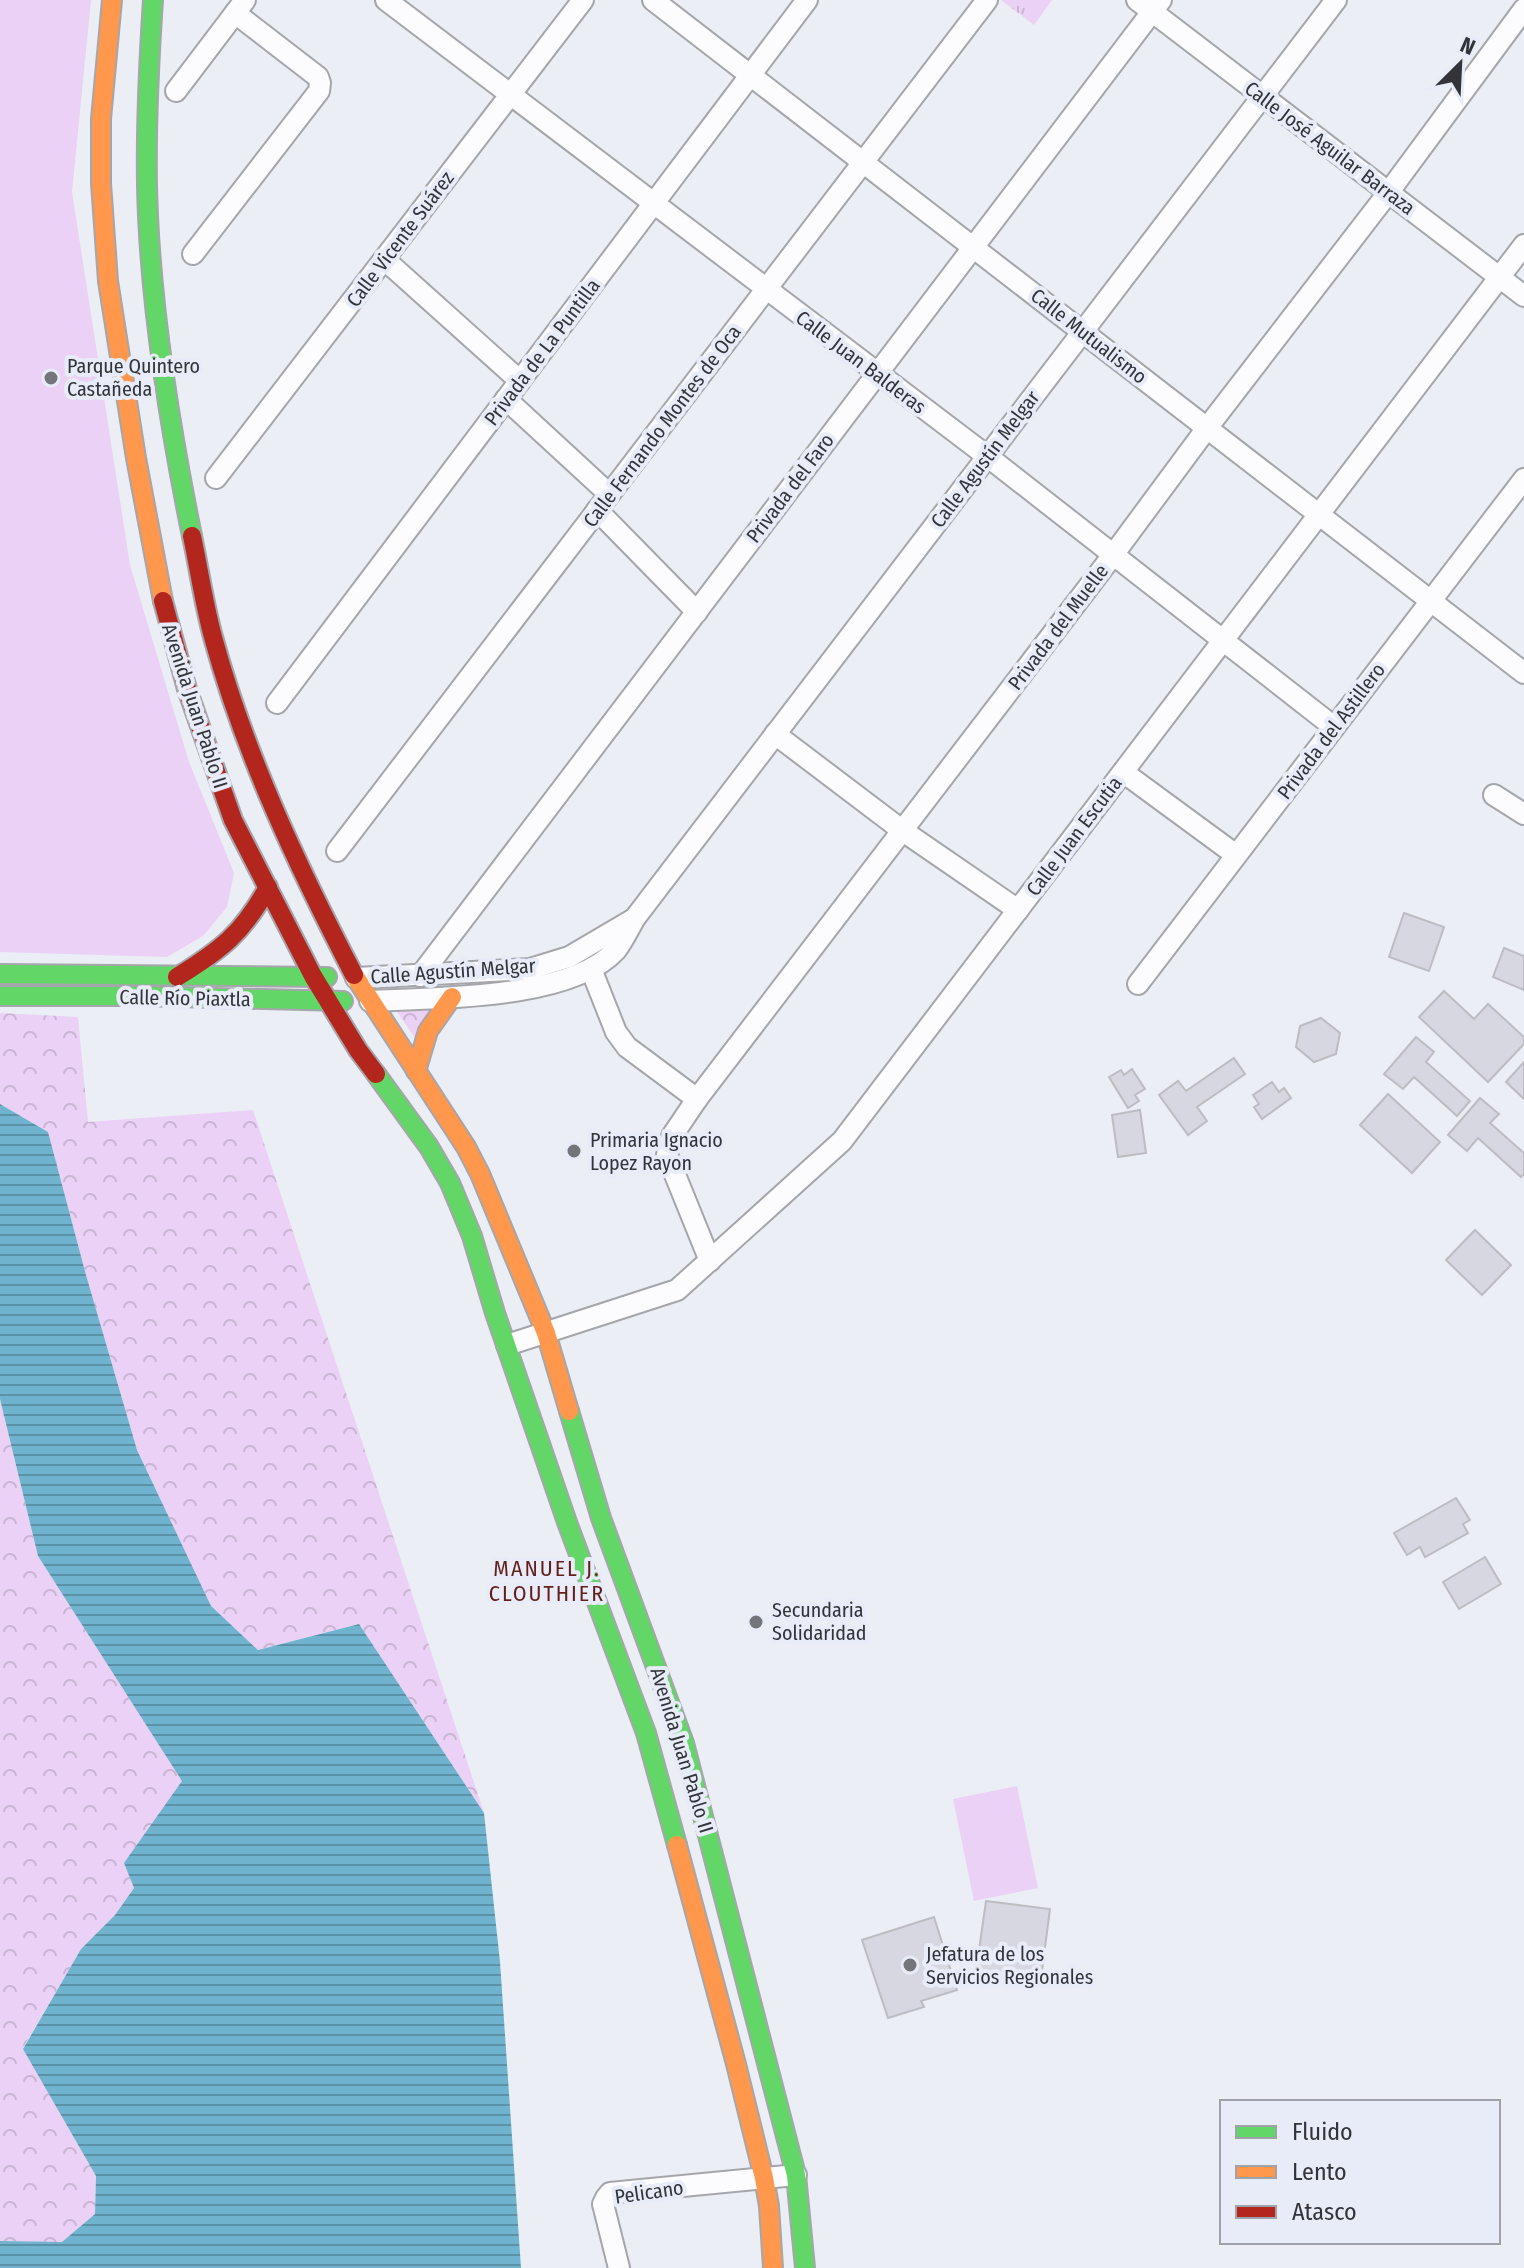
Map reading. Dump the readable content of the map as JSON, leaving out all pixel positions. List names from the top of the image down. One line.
{"streets":{"main road":["Avenida Juan Pablo II","Calle Río Piaxtla"],"street":["Calle José Aguilar Barraza","Calle Vicente Suárez","Calle Mutualismo","Privada de La Puntilla","Calle Juan Balderas","Calle Fernando Montes de Oca","Calle Agustín Melgar","Privada del Faro","Privada del Muelle","Privada del Astillero","Calle Juan Escutia","Pelicano"]},"crossings":[["Calle José Aguilar Barraza","Calle Agustín Melgar"],["Calle José Aguilar Barraza","Privada del Faro"],["Calle José Aguilar Barraza","Privada del Muelle"],["Calle José Aguilar Barraza","Calle Juan Escutia"],["Calle Vicente Suárez","Calle Juan Balderas"],["Calle Mutualismo","Privada de La Puntilla"],["Calle Mutualismo","Calle Fernando Montes de Oca"],["Calle Mutualismo","Calle Agustín Melgar"],["Calle Mutualismo","Privada del Faro"],["Calle Mutualismo","Privada del Muelle"],["Calle Mutualismo","Privada del Astillero"],["Calle Mutualismo","Calle Juan Escutia"],["Privada de La Puntilla","Calle Juan Balderas"],["Calle Juan Balderas","Calle Fernando Montes de Oca"],["Calle Juan Balderas","Calle Agustín Melgar"],["Calle Juan Balderas","Privada del Faro"],["Calle Juan Balderas","Privada del Muelle"],["Calle Juan Balderas","Privada del Astillero"],["Calle Juan Balderas","Calle Juan Escutia"],["Calle Agustín Melgar","Privada del Faro"],["Calle Agustín Melgar","Avenida Juan Pablo II"],["Calle Agustín Melgar","Calle Río Piaxtla"],["Privada del Muelle","Calle Juan Escutia"],["Avenida Juan Pablo II","Calle Juan Escutia"],["Avenida Juan Pablo II","Calle Río Piaxtla"],["Avenida Juan Pablo II","Pelicano"]],"districts":["MANUEL J. CLOUTHIER"],"places":["Parque Quintero Castañeda","Primaria Ignacio Lopez Rayon","Secundaria Solidaridad","Jefatura de los Servicios Regionales"],"legend":["Fluido","Lento","Atasco"],"north":"top right"}
